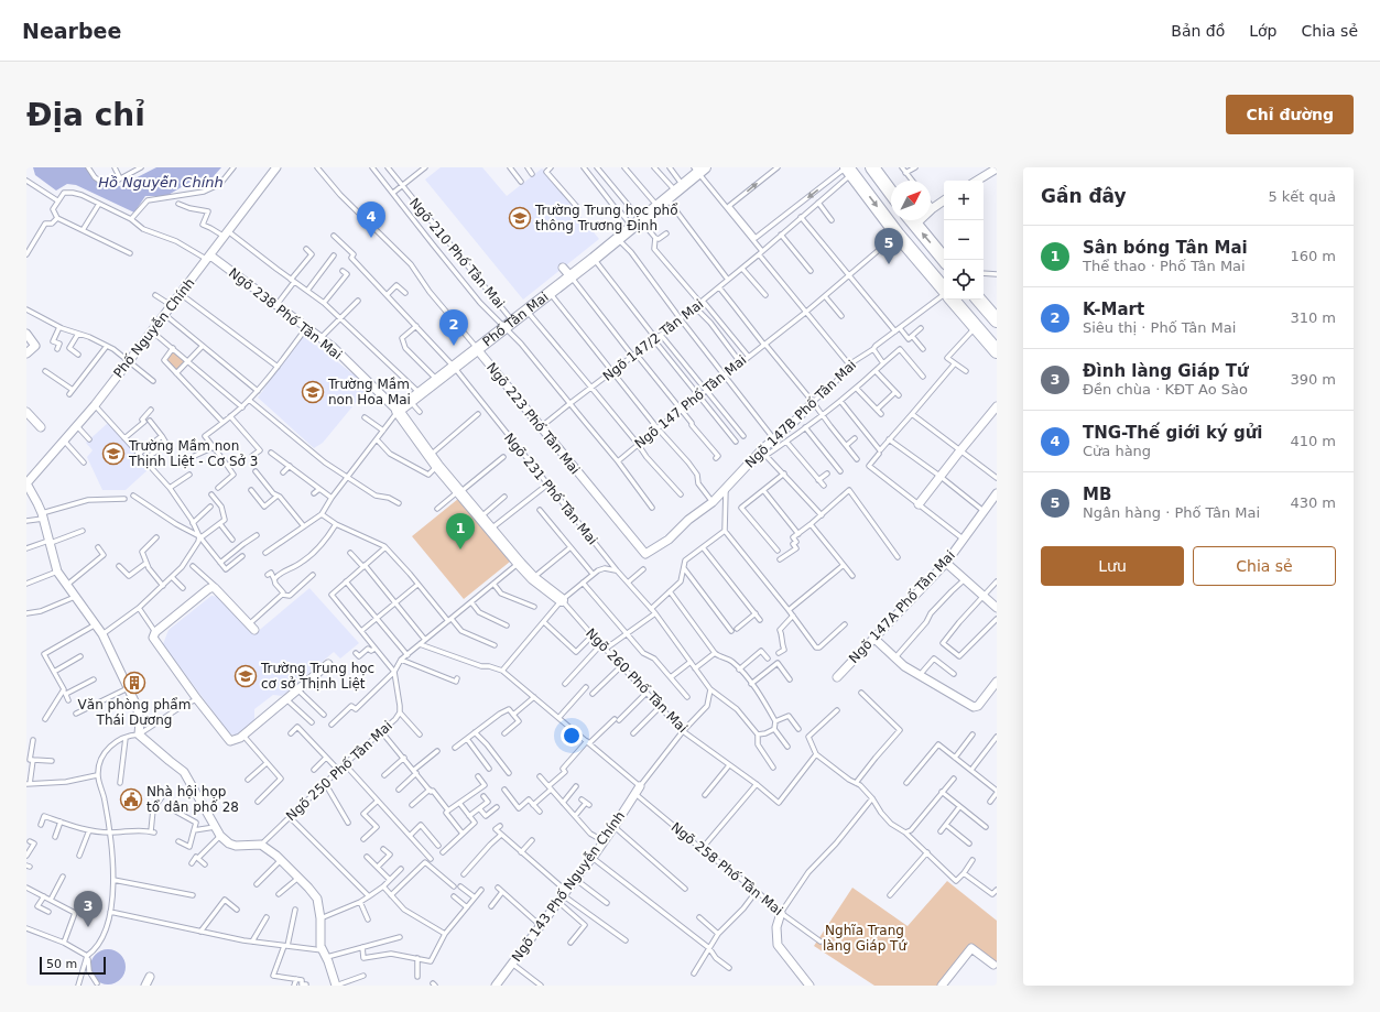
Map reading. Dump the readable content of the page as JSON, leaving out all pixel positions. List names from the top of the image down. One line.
{"streets":{"street":["Ngõ 238 Phố Tân Mai","Phố Tân Mai","Phố Nguyễn Chính","Ngõ 147B Phố Tân Mai","Ngõ 223 Phố Tân Mai","Ngõ 147A Phố Tân Mai","Ngõ 143 Phố Nguyễn Chính"],"lane":["Ngõ 210 Phố Tân Mai","Ngõ 147/2 Tân Mai","Ngõ 147 Phố Tân Mai","Ngõ 231 Phố Tân Mai","Ngõ 260 Phố Tân Mai","Ngõ 250 Phố Tân Mai","Ngõ 258 Phố Tân Mai"]},"crossings":[["Ngõ 210 Phố Tân Mai","Phố Tân Mai"],["Ngõ 238 Phố Tân Mai","Phố Tân Mai"],["Ngõ 238 Phố Tân Mai","Phố Nguyễn Chính"],["Phố Tân Mai","Ngõ 223 Phố Tân Mai"],["Phố Tân Mai","Ngõ 231 Phố Tân Mai"],["Ngõ 147/2 Tân Mai","Ngõ 223 Phố Tân Mai"],["Ngõ 147B Phố Tân Mai","Ngõ 223 Phố Tân Mai"],["Ngõ 258 Phố Tân Mai","Ngõ 143 Phố Nguyễn Chính"]],"water":["Hồ Nguyễn Chính"],"parks":["Nghĩa Trang làng Giáp Tứ"],"places":{"school or university":["Trường Trung học phổ thông Trương Định","Trường Mầm non Hoa Mai","Trường Mầm non Thịnh Liệt - Cơ Sở 3","Trường Trung học cơ sở Thịnh Liệt"],"building":["Văn phòng phẩm Thái Dương"],"public building":["Nhà hội họp tổ dân phố 28"]},"scale_bar":"50 m","north":"top right","page":{"header":"Nearbee","nav":["Bản đồ","Lớp","Chia sẻ"],"buttons":["Chỉ đường",["Lưu","Chia sẻ"]],"title":"Địa chỉ","heading":["Gần đây","5 kết quả"],"map_buttons":["+","−"],"pins":["4","5","2","1","3"],"list":[{"mark":"1","name":"Sân bóng Tân Mai","note":"Thể thao · Phố Tân Mai","value":"160 m"},{"mark":"2","name":"K-Mart","note":"Siêu thị · Phố Tân Mai","value":"310 m"},{"mark":"3","name":"Đình làng Giáp Tứ","note":"Đền chùa · KĐT Ao Sào","value":"390 m"},{"mark":"4","name":"TNG-Thế giới ký gửi","note":"Cửa hàng","value":"410 m"},{"mark":"5","name":"MB","note":"Ngân hàng · Phố Tân Mai","value":"430 m"}],"scale":"50 m"}}
